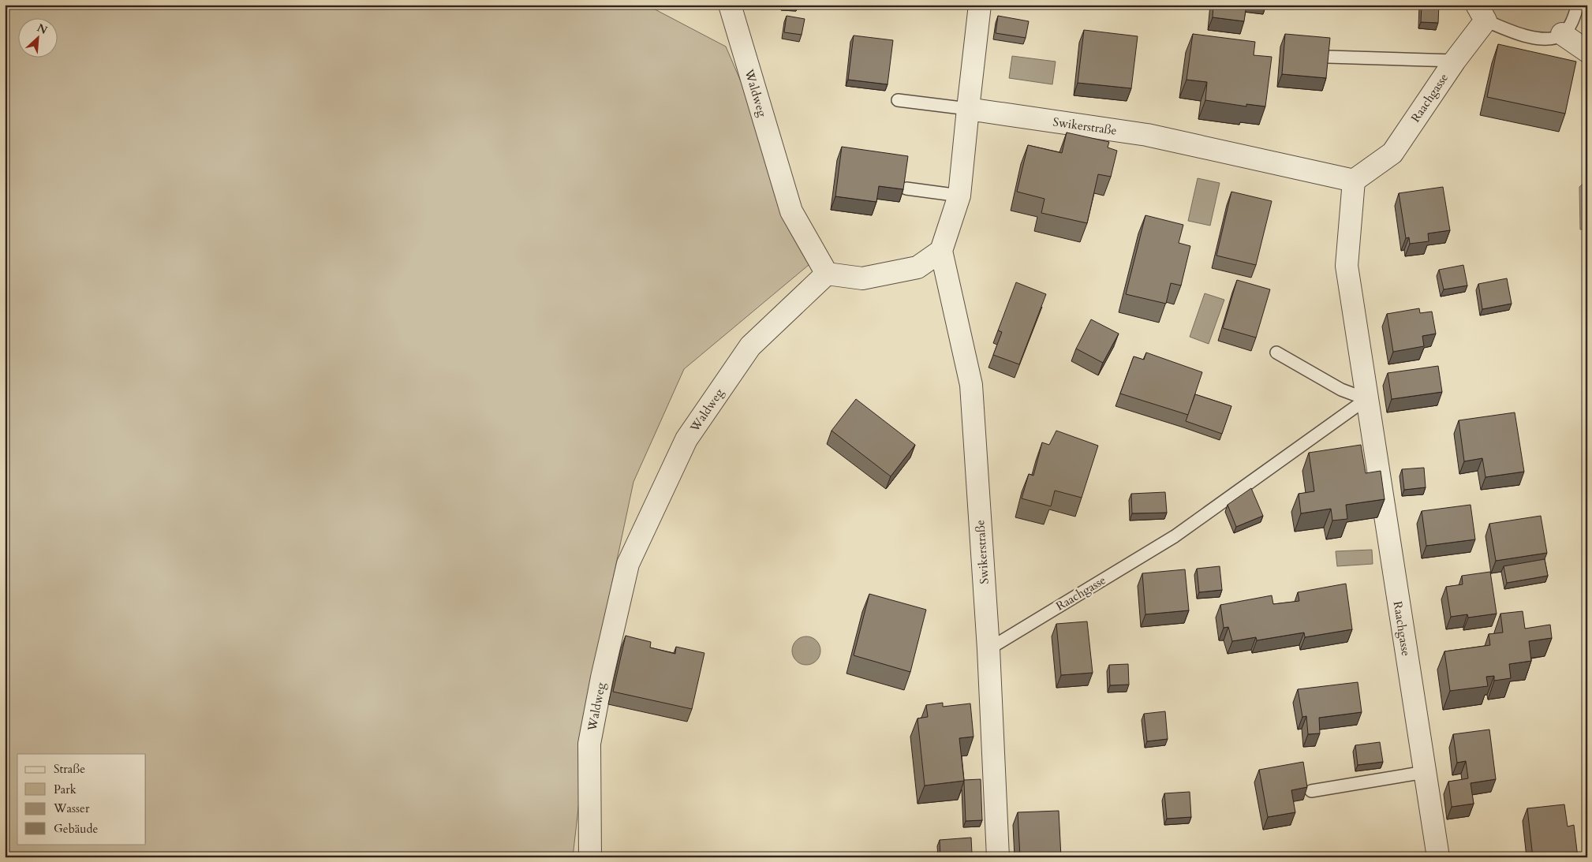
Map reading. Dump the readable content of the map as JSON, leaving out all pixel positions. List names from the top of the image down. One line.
{"streets":{"street":["Waldweg","Raachgasse","Swikerstraße"]},"crossings":[["Raachgasse","Swikerstraße"]],"legend":["Straße","Park","Wasser","Gebäude"],"north":"top right"}
